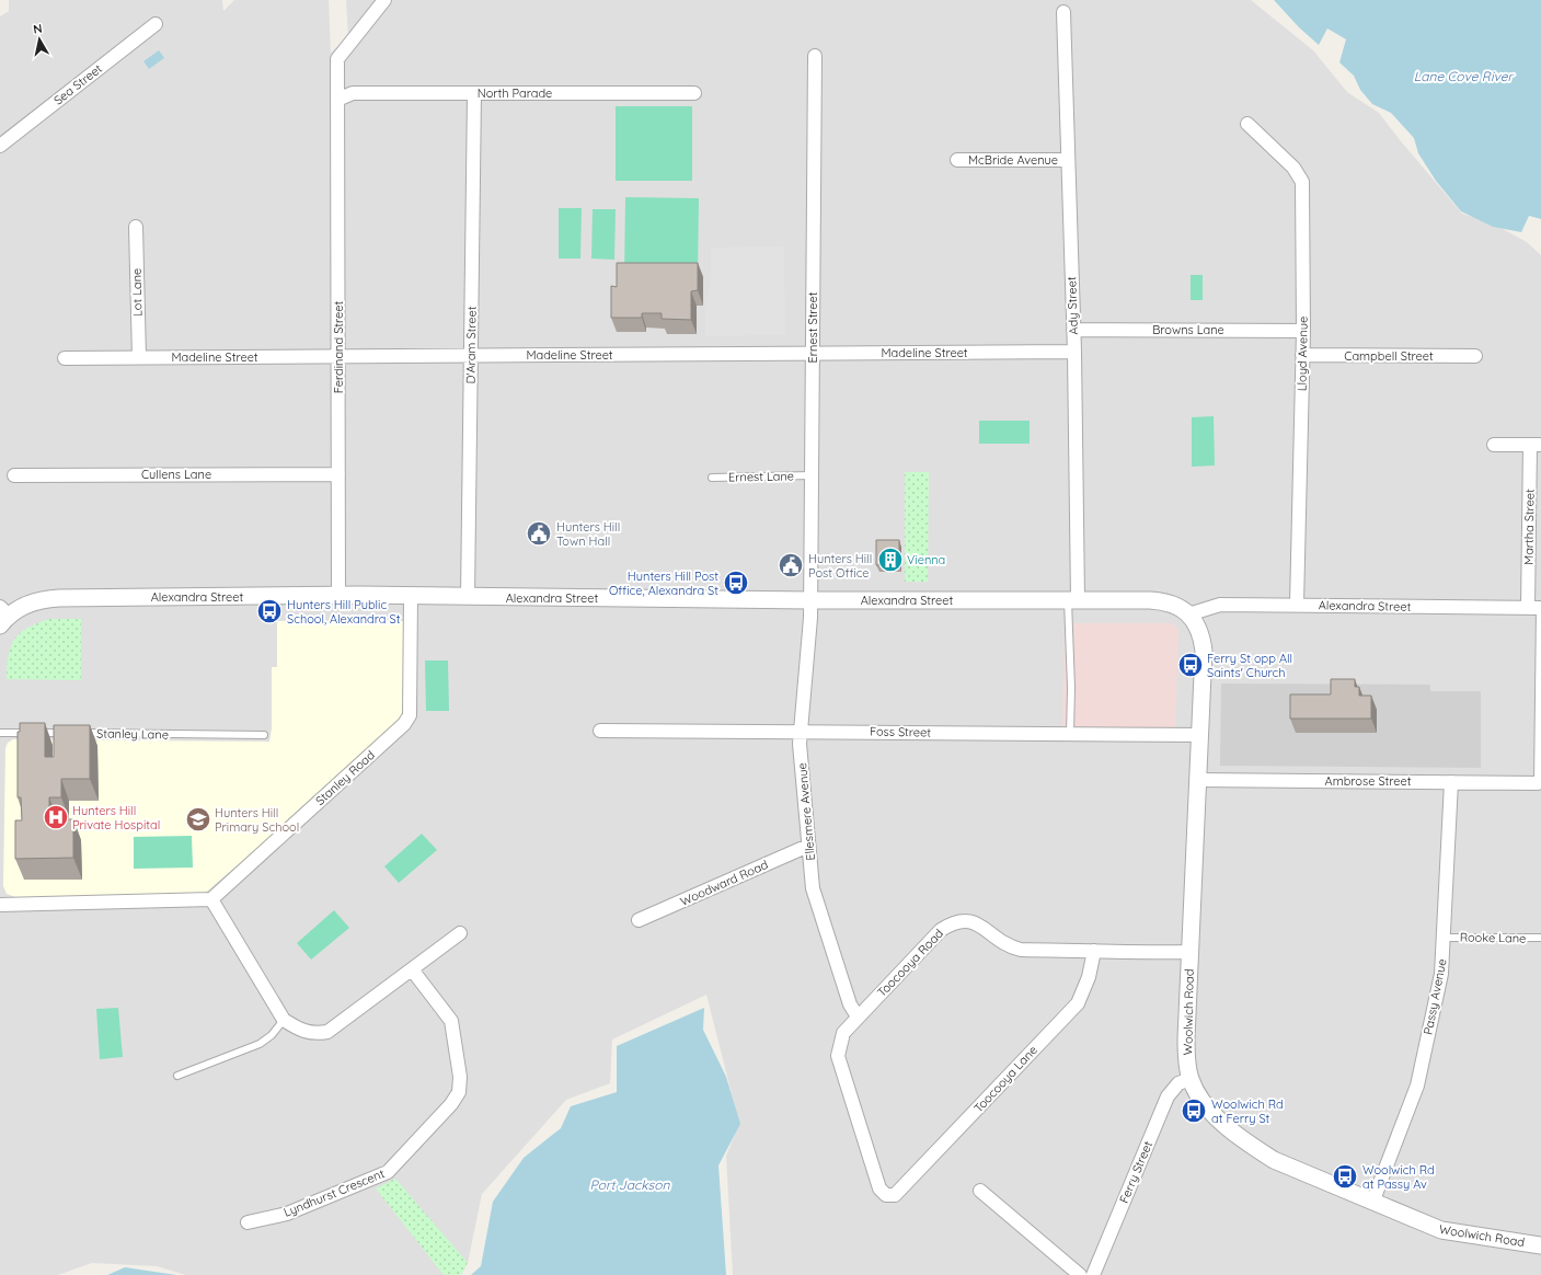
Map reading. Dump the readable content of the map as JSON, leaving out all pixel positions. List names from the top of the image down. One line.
{"streets":{"street":["Sea Street","North Parade","McBride Avenue","Lot Lane","Ady Street","Ernest Street","Browns Lane","D'Aram Street","Ferdinand Street","Madeline Street","Lloyd Avenue","Campbell Street","Cullens Lane","Martha Street","Alexandra Street","Foss Street","Stanley Road","Ambrose Street","Ellesmere Avenue","Woodward Road","Toocooya Road","Passy Avenue","Woolwich Road","Toocooya Lane","Ferry Street","Lyndhurst Crescent"],"lane":["Ernest Lane","Stanley Lane","Rooke Lane"]},"crossings":[["North Parade","D'Aram Street"],["North Parade","Ferdinand Street"],["McBride Avenue","Ady Street"],["Lot Lane","Madeline Street"],["Ady Street","Browns Lane"],["Ady Street","Madeline Street"],["Ady Street","Alexandra Street"],["Ernest Street","Madeline Street"],["Ernest Street","Ernest Lane"],["Ernest Street","Alexandra Street"],["Ernest Street","Ellesmere Avenue"],["Browns Lane","Lloyd Avenue"],["D'Aram Street","Madeline Street"],["D'Aram Street","Alexandra Street"],["Ferdinand Street","Madeline Street"],["Ferdinand Street","Cullens Lane"],["Ferdinand Street","Alexandra Street"],["Lloyd Avenue","Campbell Street"],["Lloyd Avenue","Alexandra Street"],["Martha Street","Alexandra Street"],["Martha Street","Ambrose Street"],["Alexandra Street","Stanley Road"],["Alexandra Street","Ellesmere Avenue"],["Alexandra Street","Woolwich Road"],["Foss Street","Ellesmere Avenue"],["Foss Street","Woolwich Road"],["Ambrose Street","Passy Avenue"],["Ambrose Street","Woolwich Road"],["Ellesmere Avenue","Woodward Road"],["Ellesmere Avenue","Toocooya Road"],["Rooke Lane","Passy Avenue"],["Toocooya Road","Woolwich Road"],["Toocooya Road","Toocooya Lane"],["Passy Avenue","Woolwich Road"],["Woolwich Road","Ferry Street"]],"water":["Lane Cove River","Port Jackson"],"places":{"public building":["Hunters Hill Town Hall","Hunters Hill Post Office"],"building":["Vienna"],"bus stop":["Hunters Hill Post Office, Alexandra St","Hunters Hill Public School, Alexandra St","Ferry St opp All Saints' Church","Woolwich Rd at Ferry St","Woolwich Rd at Passy Av"],"hospital":["Hunters Hill Private Hospital"],"school or university":["Hunters Hill Primary School"]},"north":"top"}
